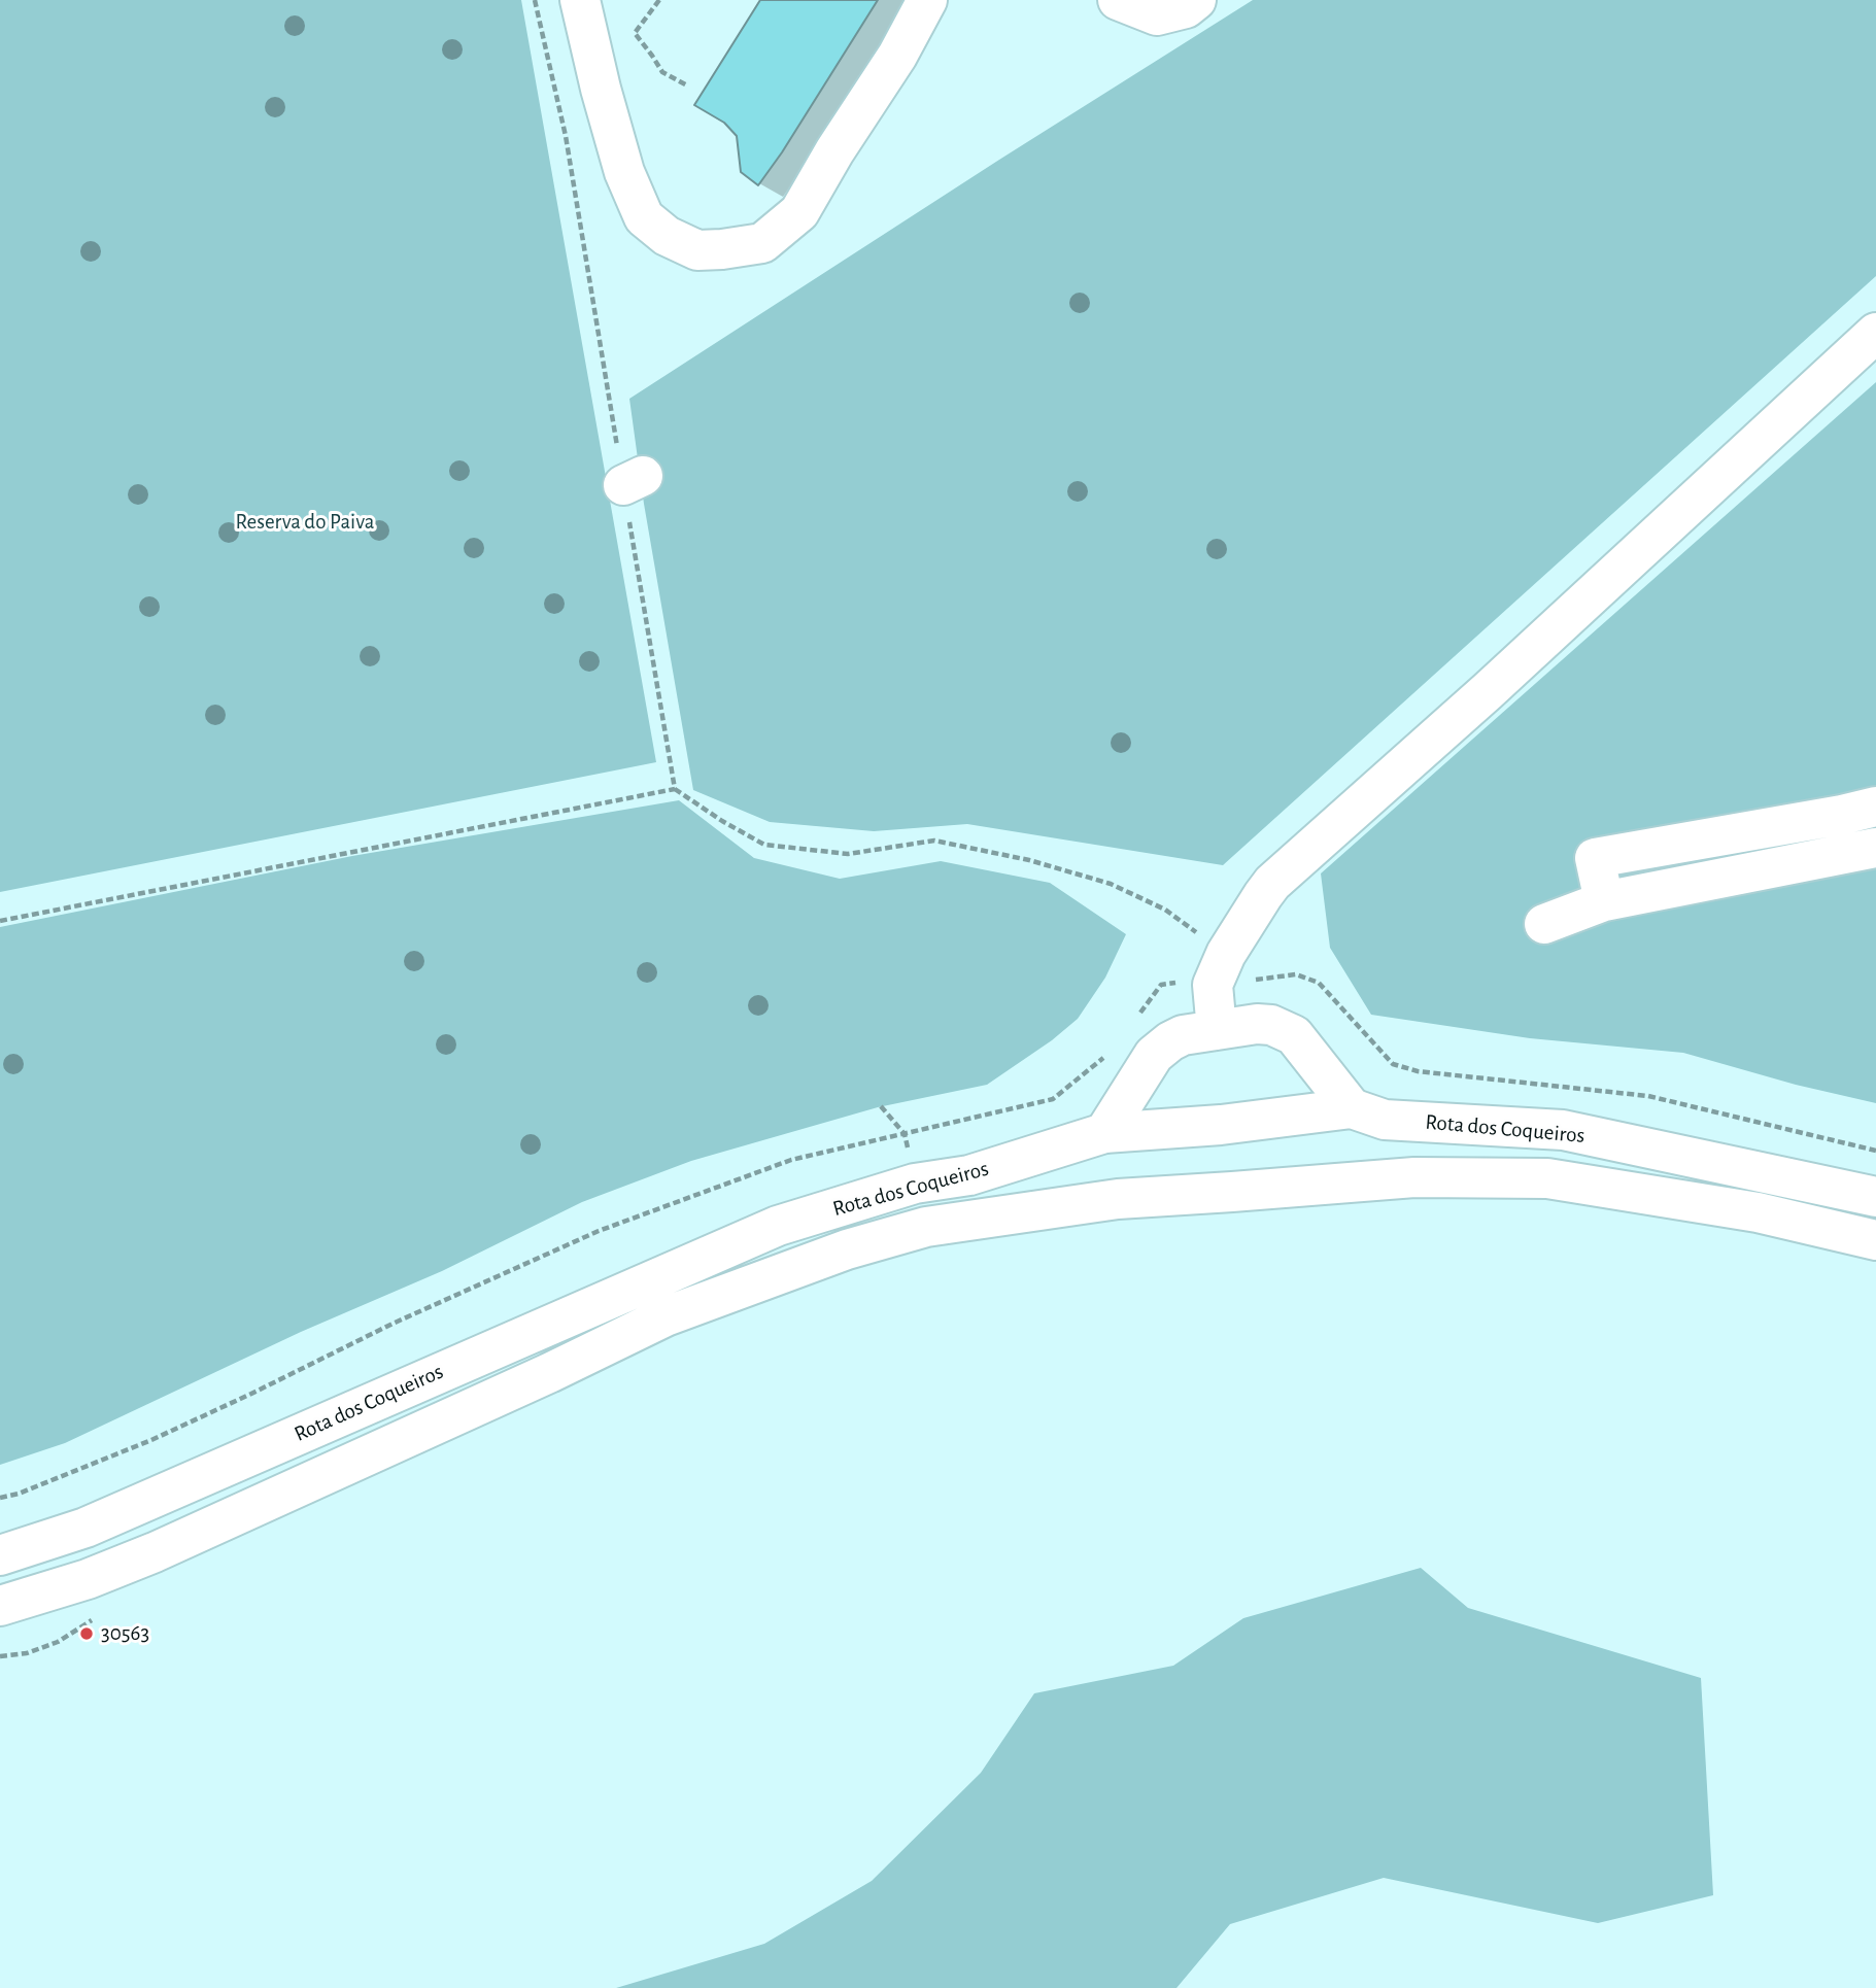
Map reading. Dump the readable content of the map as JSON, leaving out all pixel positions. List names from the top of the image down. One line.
{"streets":{"main road":["Rota dos Coqueiros"]},"parks":["Reserva do Paiva"],"places":["30563"]}
